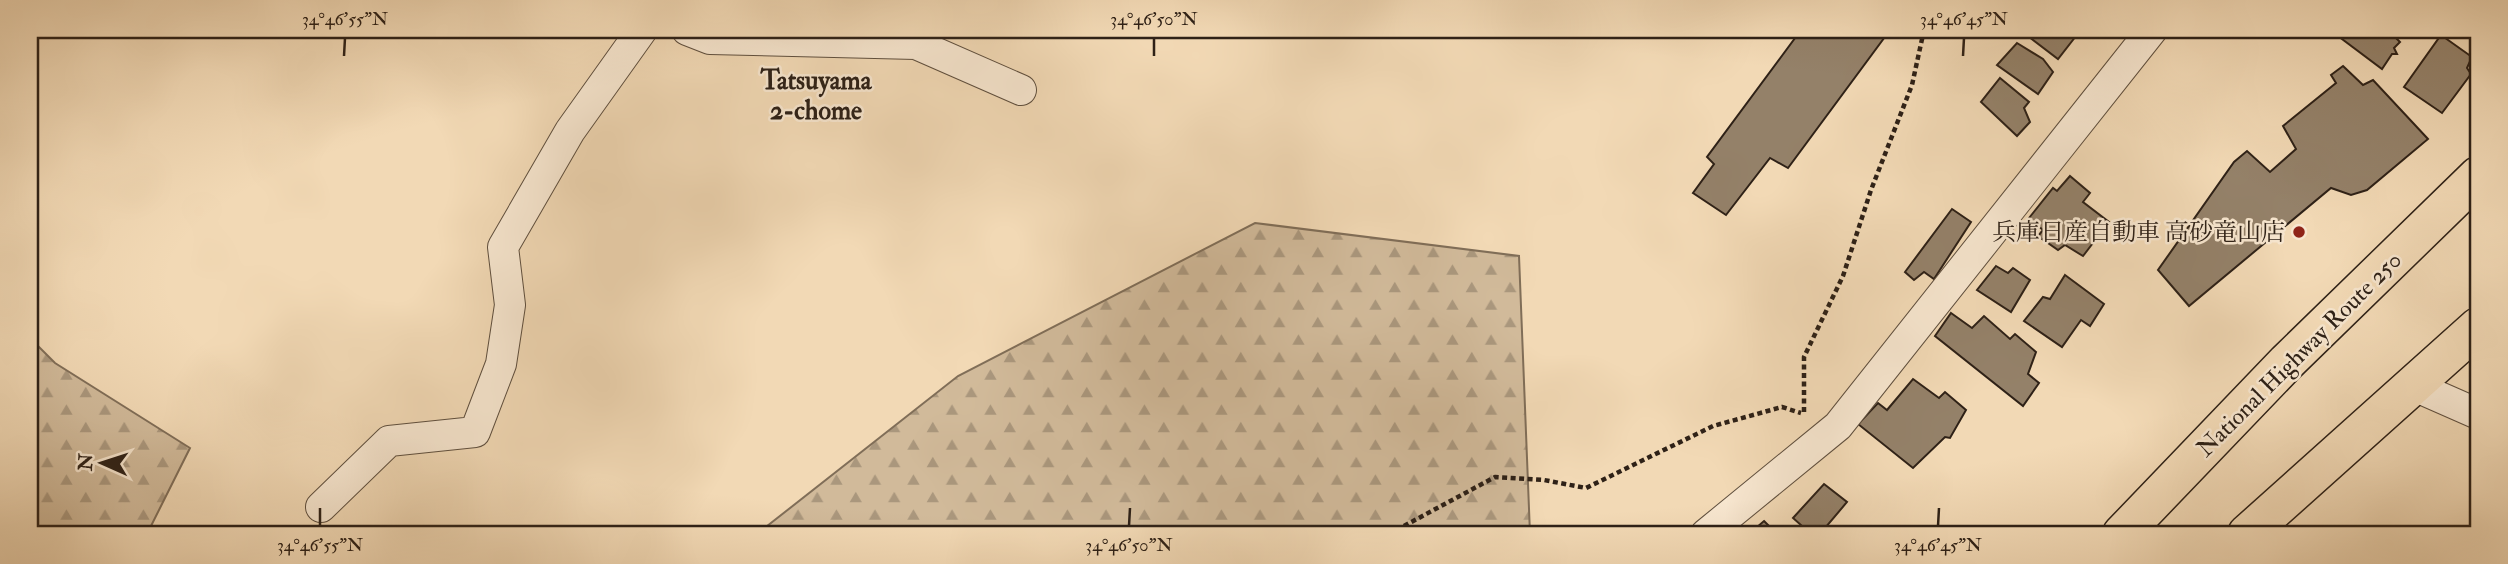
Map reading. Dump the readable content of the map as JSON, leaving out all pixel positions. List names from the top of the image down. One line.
{"streets":{"highway":["National Highway Route 250"]},"districts":["Tatsuyama 2-chome"],"places":["兵庫日産自動車 高砂竜山店"],"north":"left","coordinates":["34°46'55\"N","34°46'50\"N","34°46'45\"N"]}
